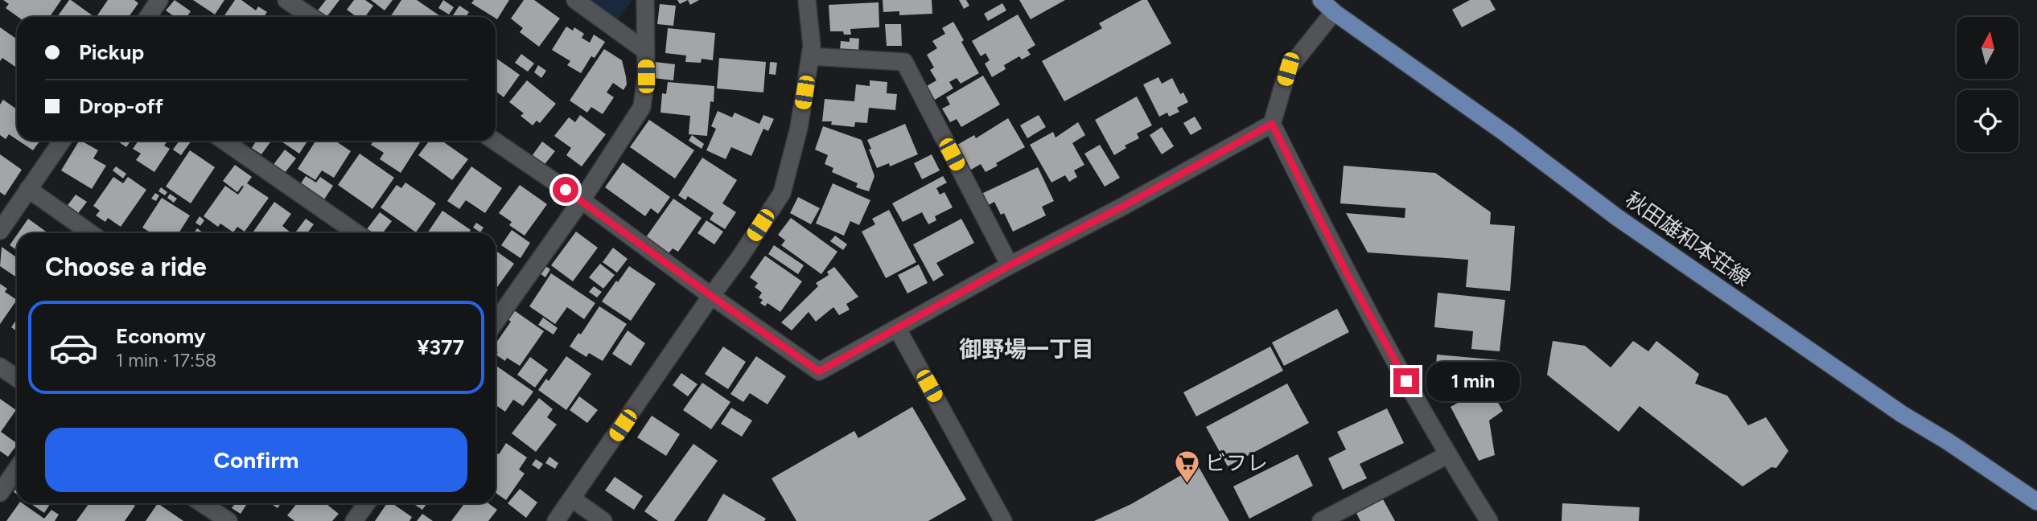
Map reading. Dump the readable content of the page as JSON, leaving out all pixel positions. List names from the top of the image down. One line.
{"streets":{"main road":["秋田雄和本荘線"]},"districts":["御野場一丁目"],"places":{"supermarket":["ビフレ"]},"north":"top","page":{"banner":["Pickup","Drop-off"],"heading":"Choose a ride","list":[{"name":"Economy","note":"1 min · 17:58","value":"¥377"}],"bubble":"1 min","buttons":"Confirm"}}
